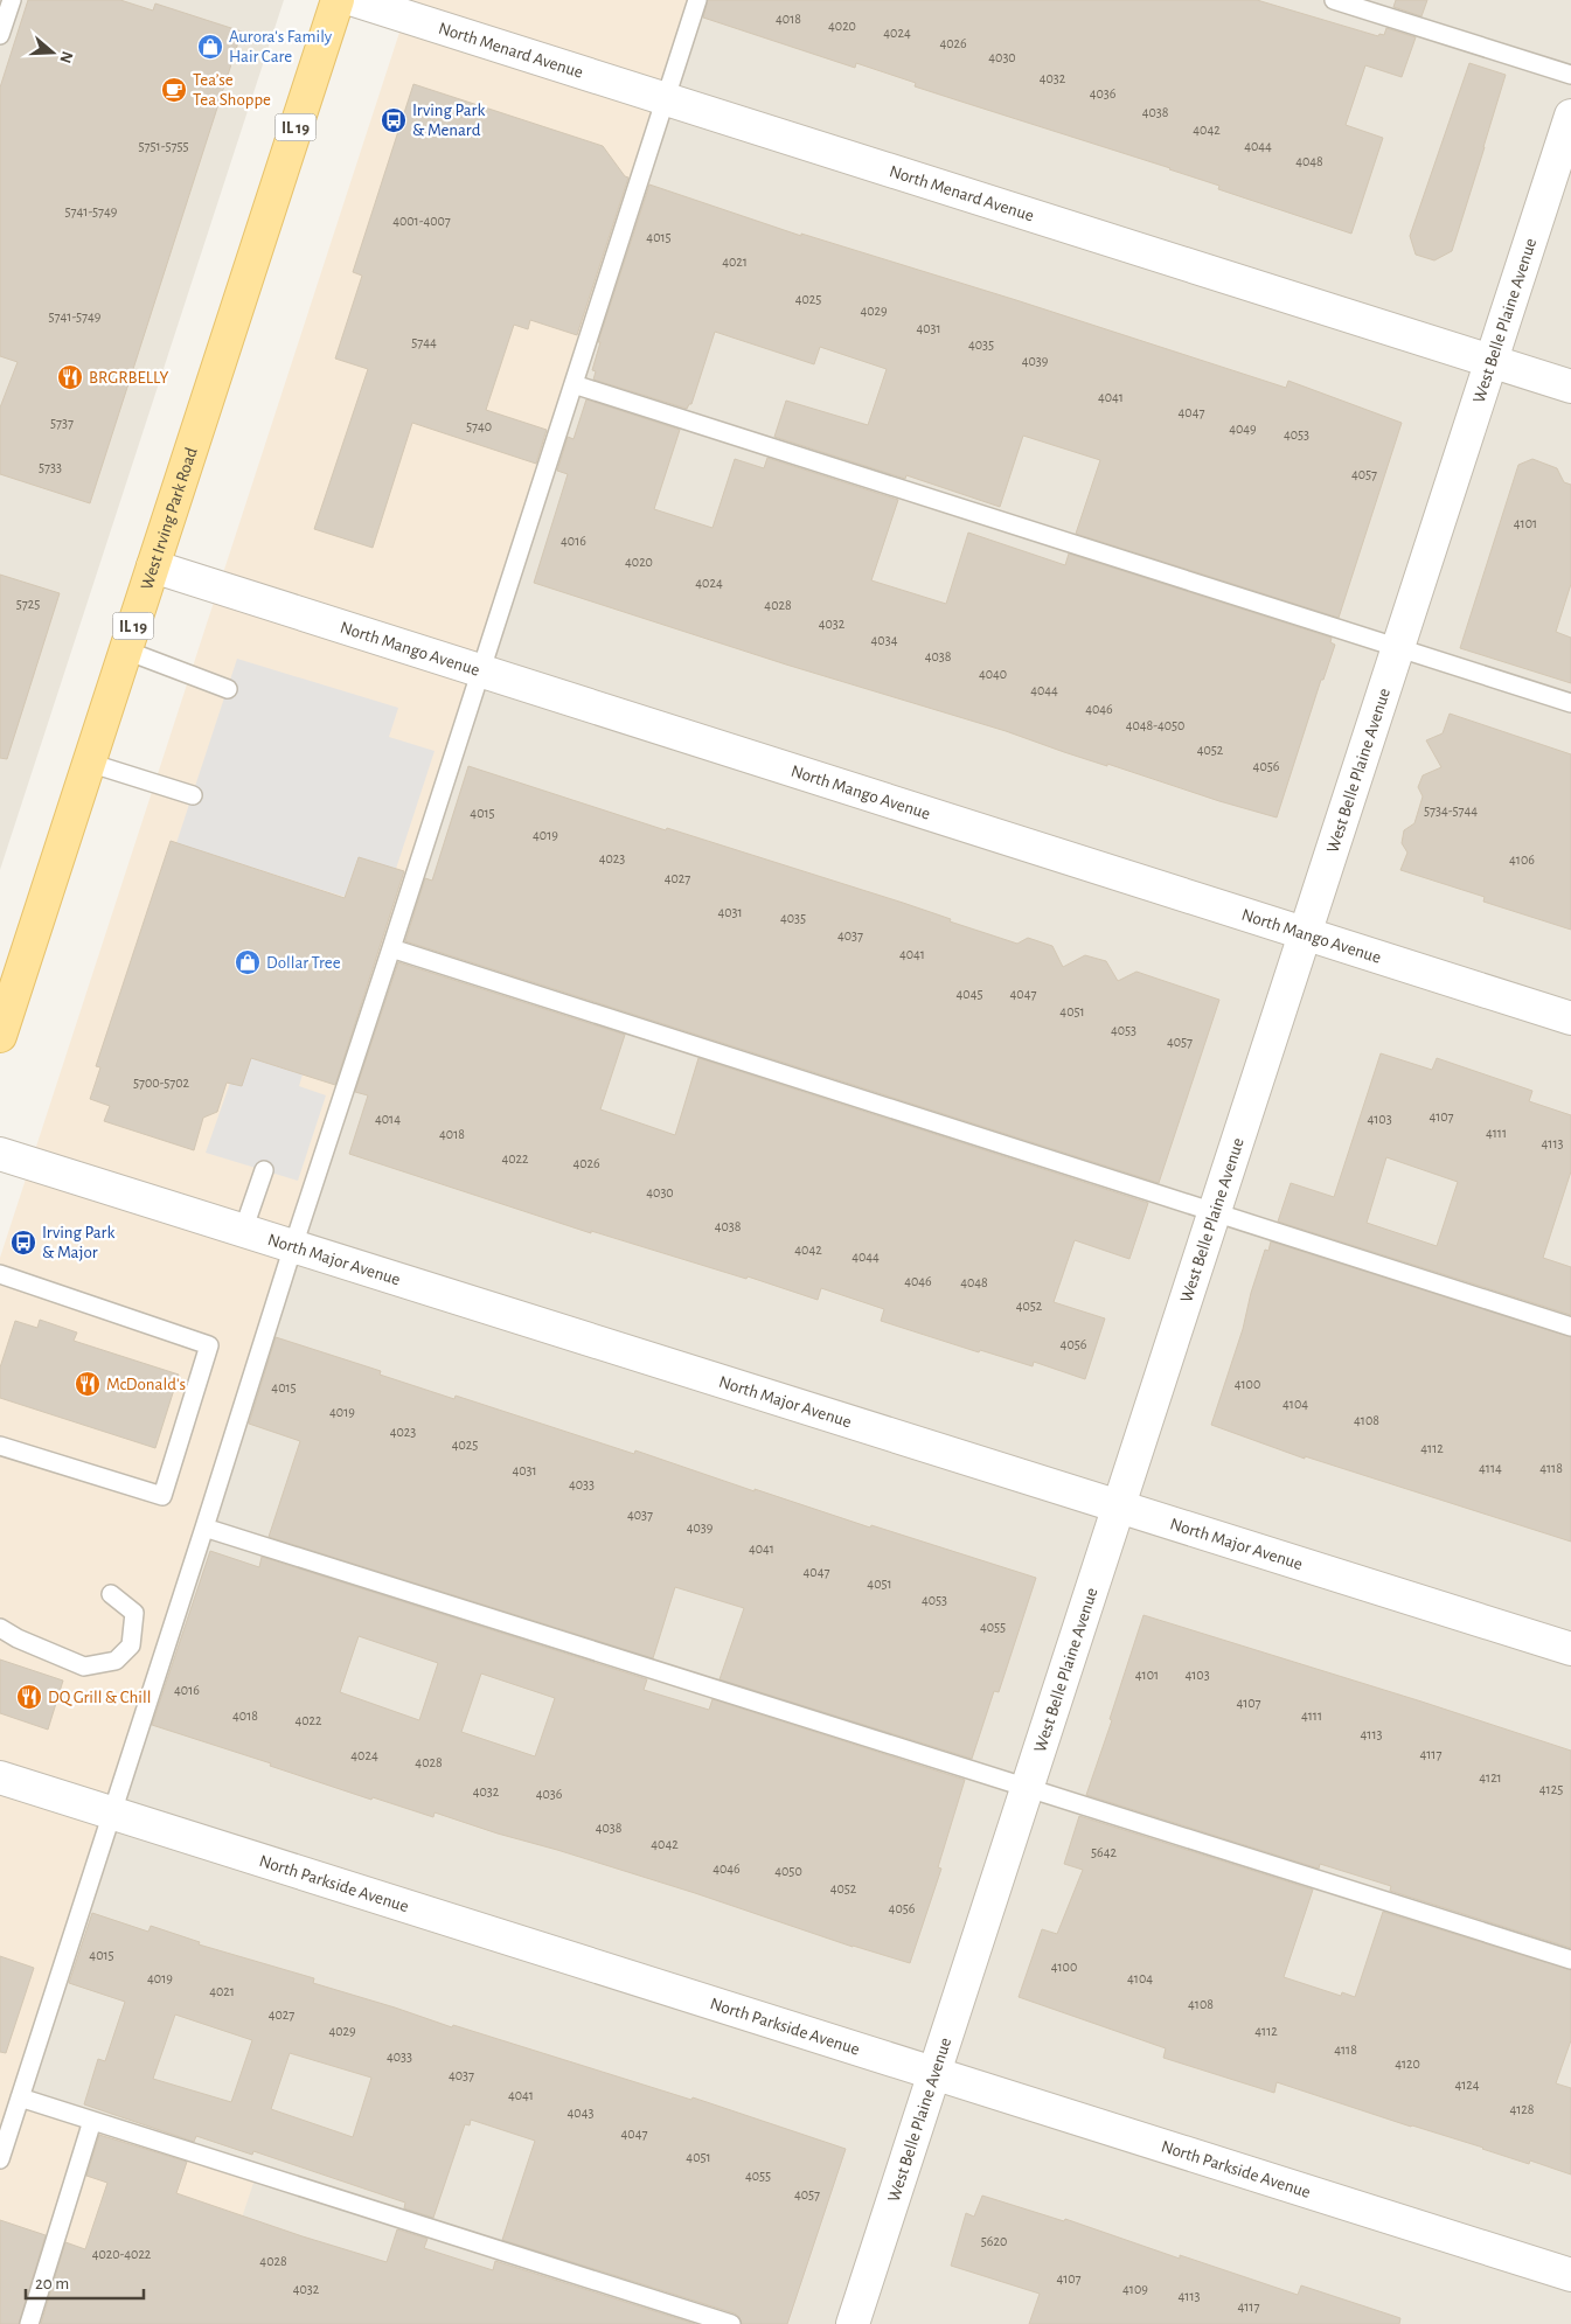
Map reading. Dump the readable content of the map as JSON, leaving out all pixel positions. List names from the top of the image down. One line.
{"streets":{"main road":["IL 19","West Irving Park Road"],"street":["North Menard Avenue","West Belle Plaine Avenue","North Mango Avenue","North Major Avenue","North Parkside Avenue"]},"crossings":[["North Menard Avenue","West Belle Plaine Avenue"],["West Belle Plaine Avenue","North Mango Avenue"],["West Belle Plaine Avenue","North Major Avenue"],["West Belle Plaine Avenue","North Parkside Avenue"],["West Irving Park Road","North Mango Avenue"]],"places":{"shop":["Aurora's Family Hair Care","Dollar Tree"],"cafe":["Tea’se Tea Shoppe"],"bus stop":["Irving Park & Menard","Irving Park & Major"],"restaurant":["BRGRBELLY","McDonald's","DQ Grill & Chill"]},"house_numbers":["4018","4020","4024","4026","4030","4032","4036","4038","4042","5751-5755","4044","4048","5741-5749","4001-4007","4015","4021","4025","4029","5741-5749","4031","5744","4035","4039","4041","4047","5737","5740","4049","4053","5733","4057","4101","4016","4020","4024","5725","4028","4032","4034","4038","4040","4044","4046","4048-4050","4052","4056","5734-5744","4015","4019","4023","4106","4027","4031","4035","4037","4041","4045","4047","4051","4053","4057","5700-5702","4107","4014","4103","4111","4018","4113","4022","4026","4030","4038","4042","4044","4046","4048","4052","4056","4100","4015","4104","4019","4108","4023","4025","4112","4114","4118","4031","4033","4037","4039","4041","4047","4051","4053","4055","4101","4103","4016","4107","4018","4111","4022","4113","4117","4024","4028","4121","4125","4032","4036","4038","4042","5642","4046","4050","4052","4056","4015","4100","4019","4104","4021","4108","4027","4029","4112","4118","4033","4120","4037","4124","4041","4128","4043","4047","4051","4055","4057","5620","4020-4022","4028","4107","4032","4109","4113","4117"],"scale_bar":"20 m","north":"right"}
